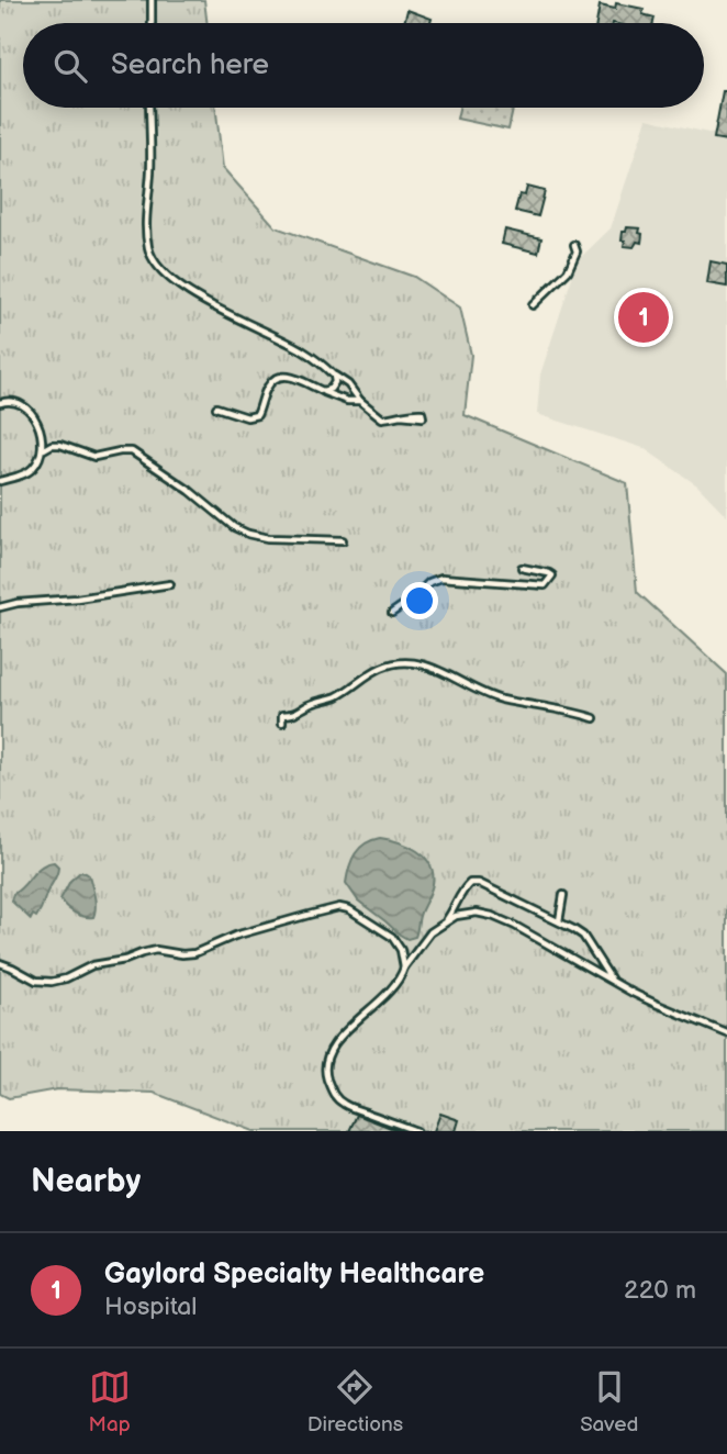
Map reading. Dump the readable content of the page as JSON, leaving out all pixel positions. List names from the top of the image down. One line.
{"page":{"search":"Search here","pins":"1","heading":"Nearby","list":[{"mark":"1","name":"Gaylord Specialty Healthcare","note":"Hospital","value":"220 m"}],"nav":["Map","Directions","Saved"]}}
